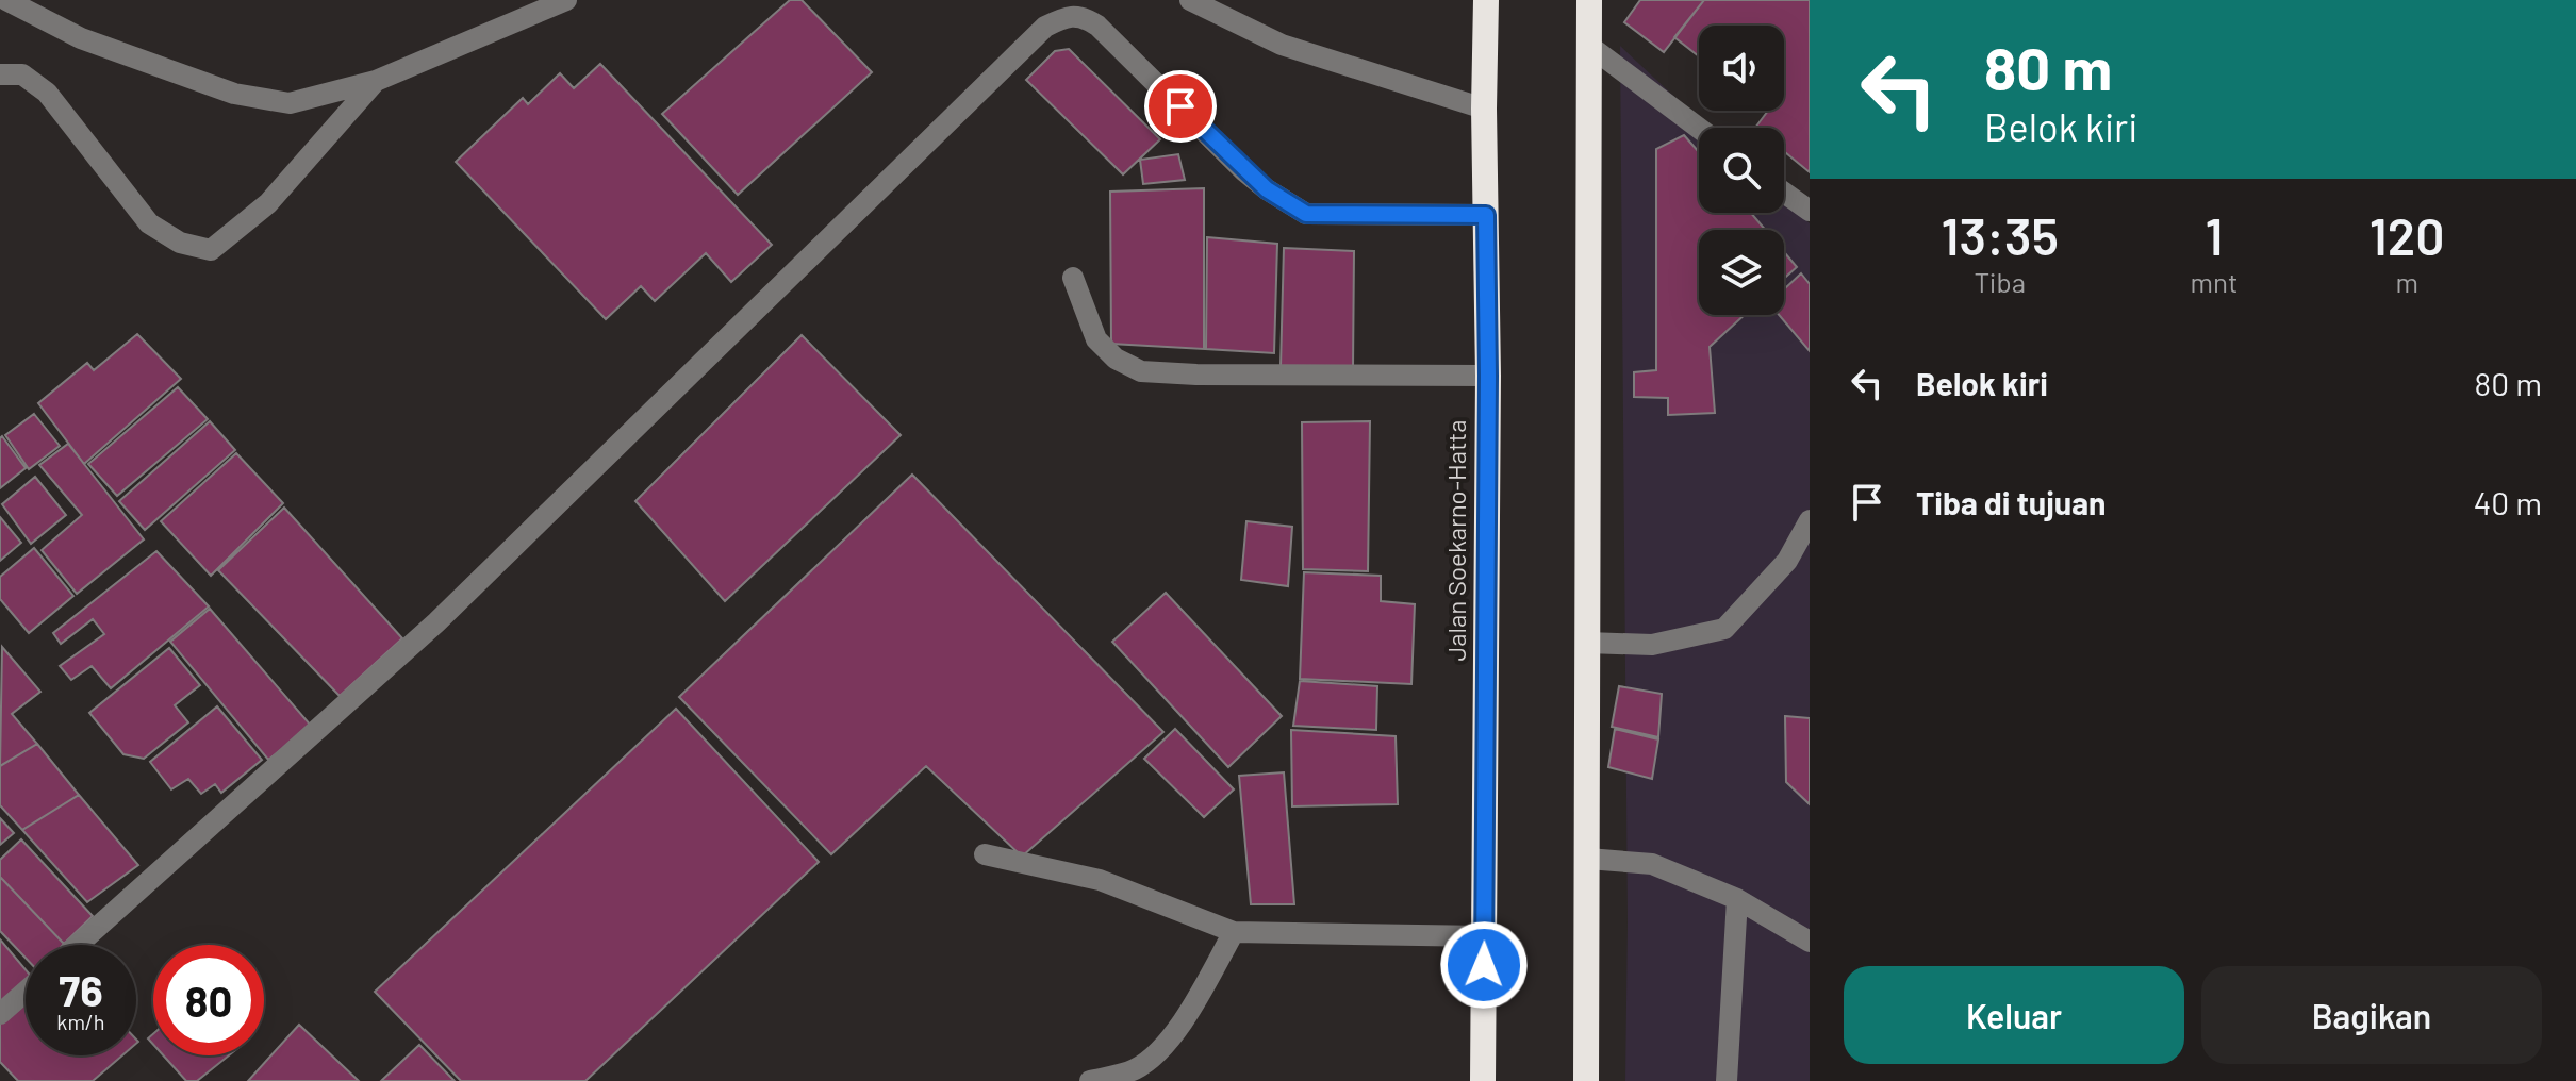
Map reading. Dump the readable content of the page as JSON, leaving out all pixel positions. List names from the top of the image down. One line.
{"streets":{"highway":["Jalan Soekarno-Hatta"]},"page":{"turn":["80 m","Belok kiri"],"eta":["13:35","Tiba","1","mnt","120","m"],"list":[{"name":"Belok kiri","value":"80 m"},{"name":"Tiba di tujuan","value":"40 m"}],"speed":"76 km/h","limit":"80","buttons":["Keluar","Bagikan"]}}
